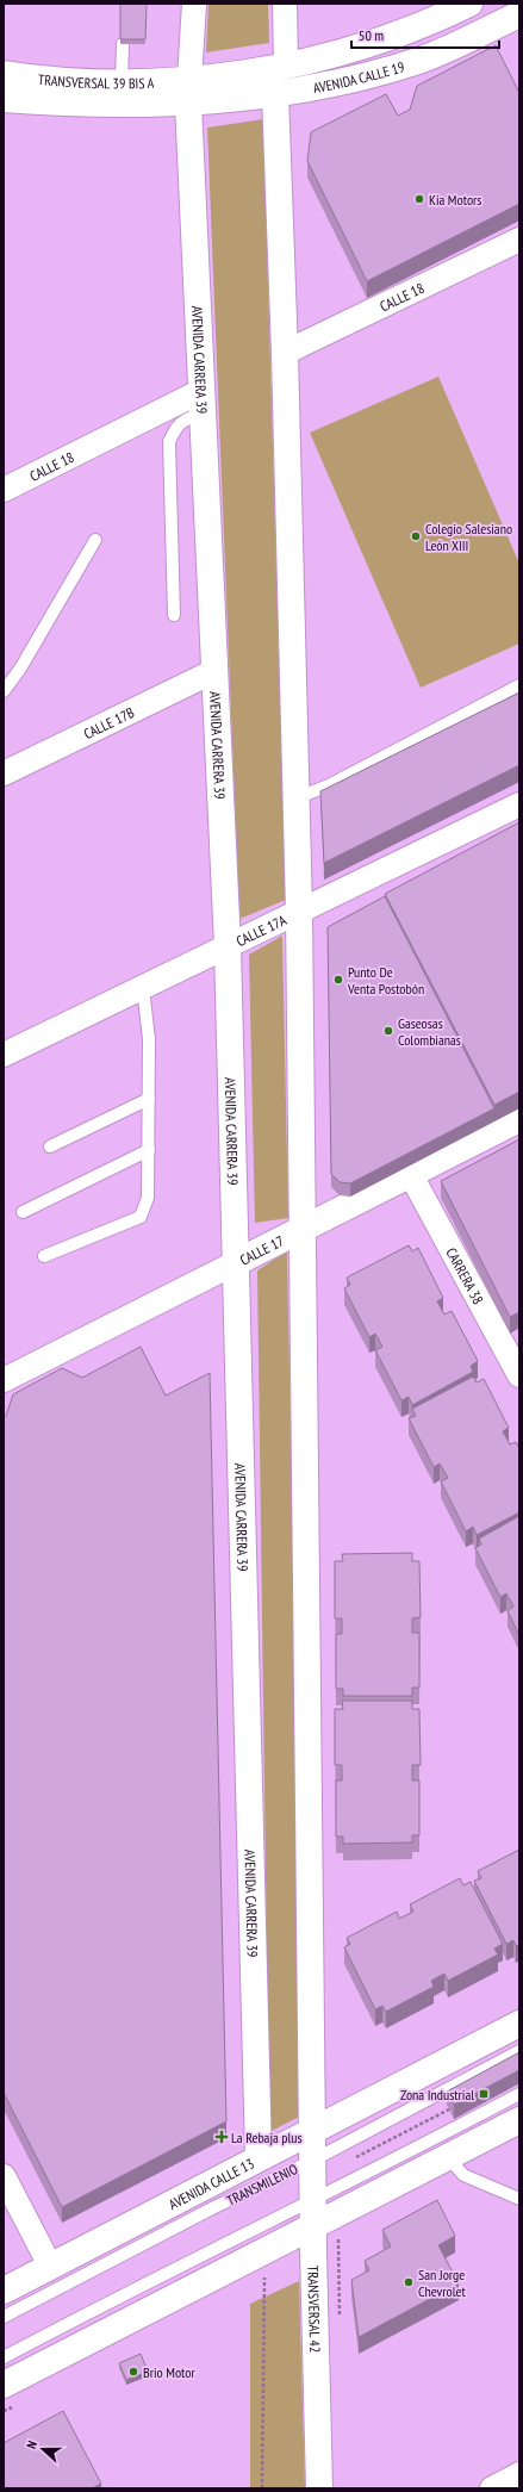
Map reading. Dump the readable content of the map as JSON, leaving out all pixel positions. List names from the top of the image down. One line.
{"streets":{"street":["AVENIDA CALLE 19","TRANSVERSAL 39 BIS A","CALLE 18","AVENIDA CARRERA 39","CALLE 17B","CALLE 17A","CALLE 17","CARRERA 38","AVENIDA CALLE 13","TRANSVERSAL 42"],"lane":["TRANSMILENIO"]},"crossings":[["AVENIDA CALLE 19","TRANSVERSAL 39 BIS A"],["AVENIDA CALLE 19","AVENIDA CARRERA 39"],["TRANSVERSAL 39 BIS A","AVENIDA CARRERA 39"],["CALLE 18","AVENIDA CARRERA 39"],["AVENIDA CARRERA 39","CALLE 17B"],["AVENIDA CARRERA 39","CALLE 17A"],["AVENIDA CARRERA 39","CALLE 17"],["AVENIDA CARRERA 39","AVENIDA CALLE 13"],["CALLE 17","CARRERA 38"],["AVENIDA CALLE 13","TRANSVERSAL 42"],["TRANSMILENIO","TRANSVERSAL 42"]],"places":{"other":["Kia Motors","Colegio Salesiano León XIII","Punto De Venta Postobón","Gaseosas Colombianas","San Jorge Chevrolet","Brio Motor"],"transit":["Zona Industrial"],"health":["La Rebaja plus"]},"scale_bar":"50 m","north":"left"}
